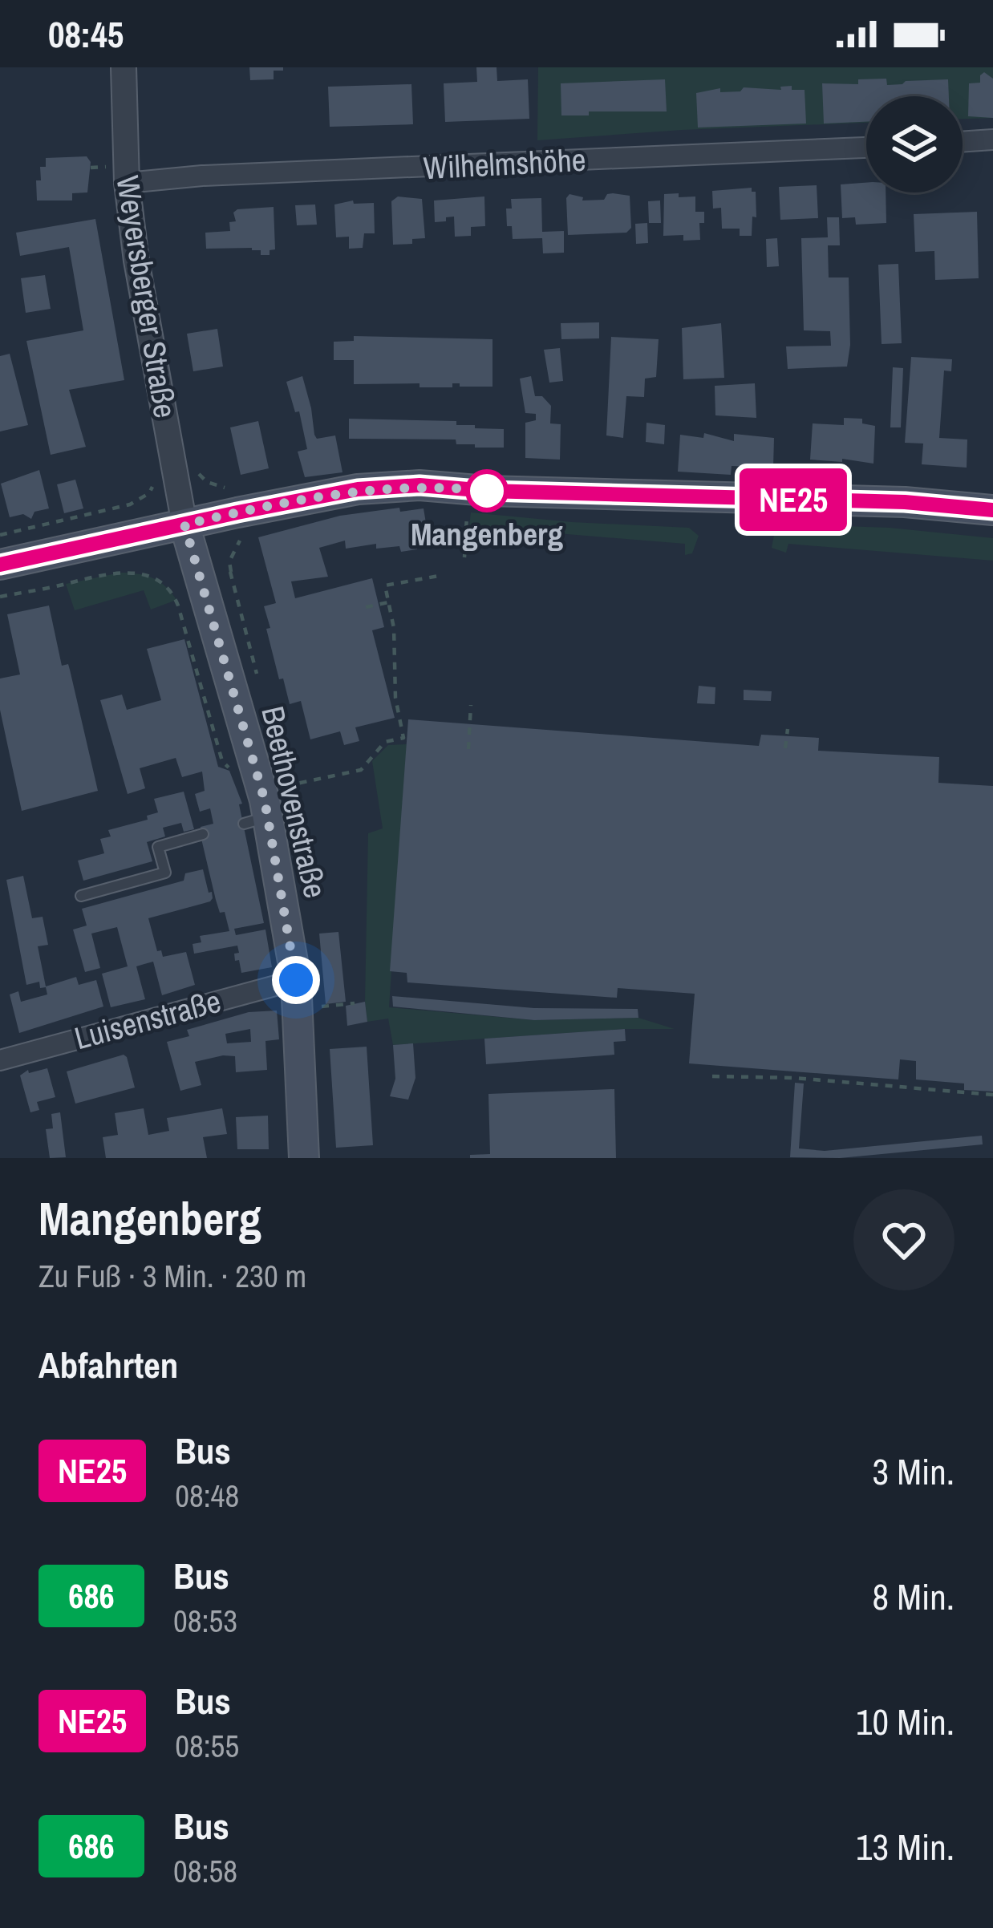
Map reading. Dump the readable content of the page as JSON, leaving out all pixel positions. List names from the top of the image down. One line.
{"streets":{"main road":["Beethovenstraße"],"street":["Wilhelmshöhe","Weyersberger Straße","Luisenstraße"]},"crossings":[["Wilhelmshöhe","Weyersberger Straße"],["Weyersberger Straße","Beethovenstraße"],["Beethovenstraße","Luisenstraße"]],"places":["Mangenberg"],"lines":["bus line NE25"],"page":{"status":"08:45","on_map":"NE25","heading":[["Mangenberg","Zu Fuß · 3 Min. · 230 m"],"Abfahrten"],"list":[{"mark":"NE25","name":"Bus","note":"08:48","value":"3 Min."},{"mark":"686","name":"Bus","note":"08:53","value":"8 Min."},{"mark":"NE25","name":"Bus","note":"08:55","value":"10 Min."},{"mark":"686","name":"Bus","note":"08:58","value":"13 Min."}]}}
